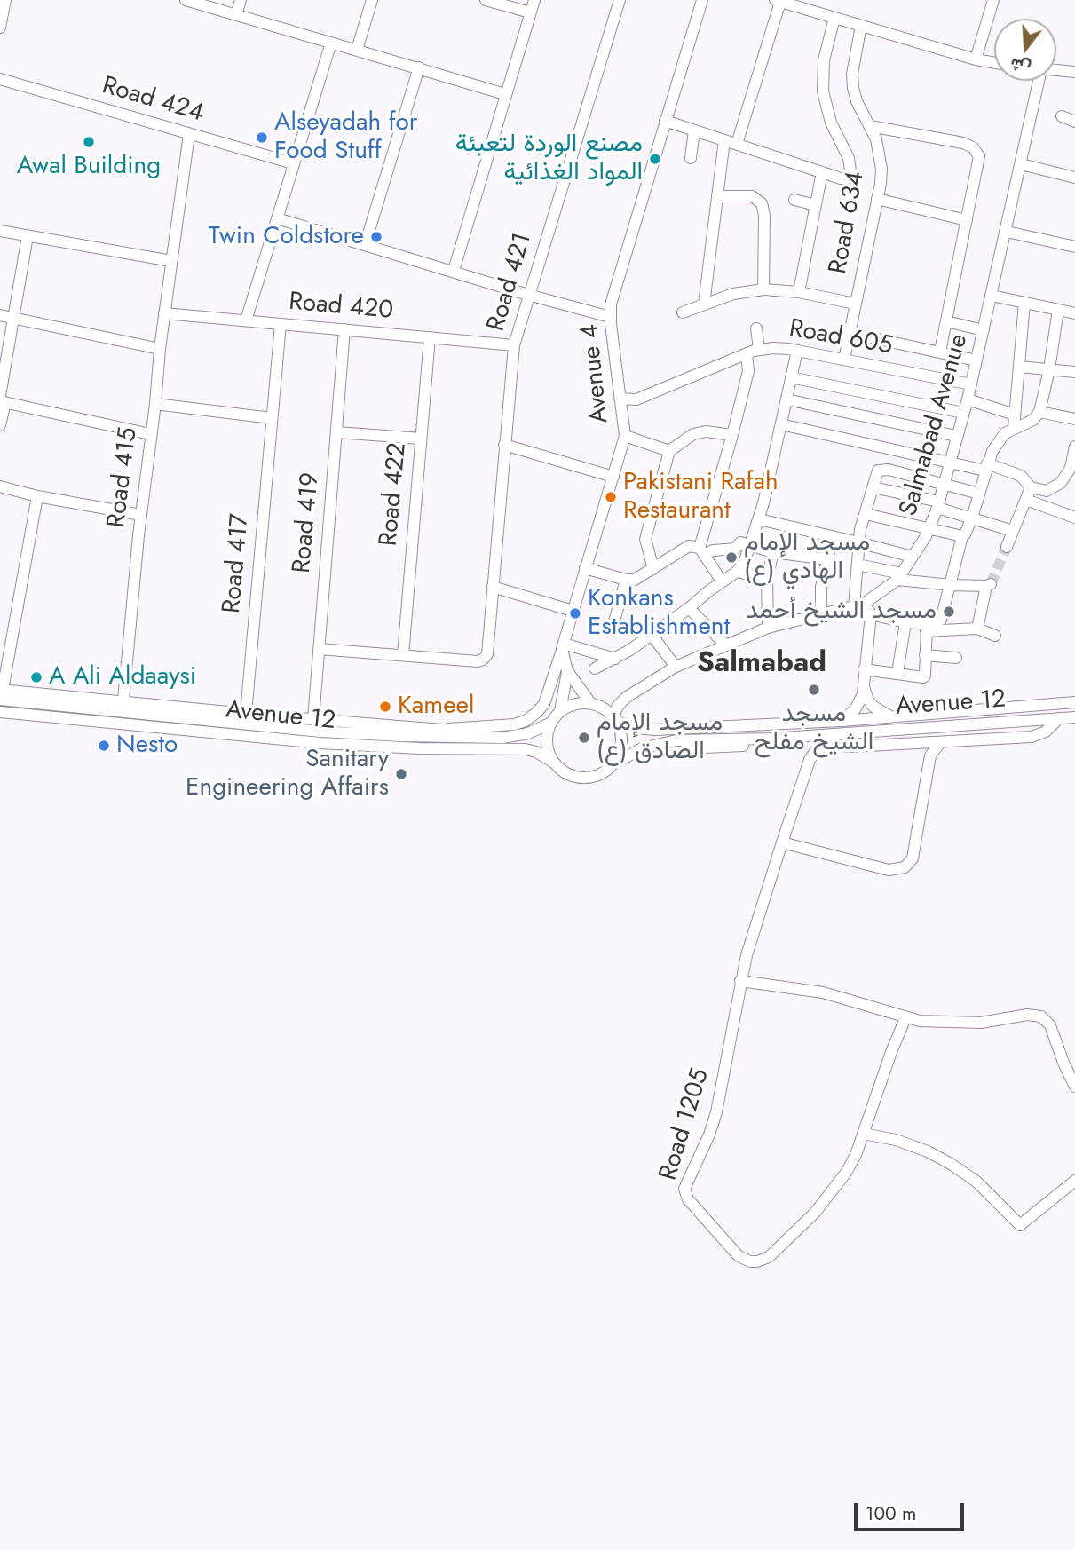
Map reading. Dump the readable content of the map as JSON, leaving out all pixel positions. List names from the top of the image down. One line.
{"streets":{"street":["Road 424","Road 634","Road 421","Road 420","Road 605","Avenue 4","Salmabad Avenue","Road 415","Road 422","Road 419","Road 417","Avenue 12","Road 1205"]},"crossings":[["Road 424","Road 415"],["Road 634","Road 605"],["Road 421","Road 420"],["Road 421","Road 422"],["Road 420","Road 415"],["Road 420","Road 422"],["Road 420","Road 419"],["Road 420","Road 417"],["Road 605","Avenue 4"],["Road 605","Salmabad Avenue"],["Avenue 4","Salmabad Avenue"],["Avenue 4","Avenue 12"],["Salmabad Avenue","Avenue 12"]],"districts":["Salmabad"],"places":["Alseyadah for Food Stuff","Awal Building","مصنع الوردة لتعبئة المواد الغذائية","Twin Coldstore","Pakistani Rafah Restaurant","مسجد الإمام الهادي (ع)","مسجد الشيخ أحمد","Konkans Establishment","A Ali Aldaaysi","مسجد الشيخ مفلح","Kameel","مسجد الإمام الصادق (ع)","Nesto","Sanitary Engineering Affairs"],"scale_bar":"100 m","north":"bottom"}
